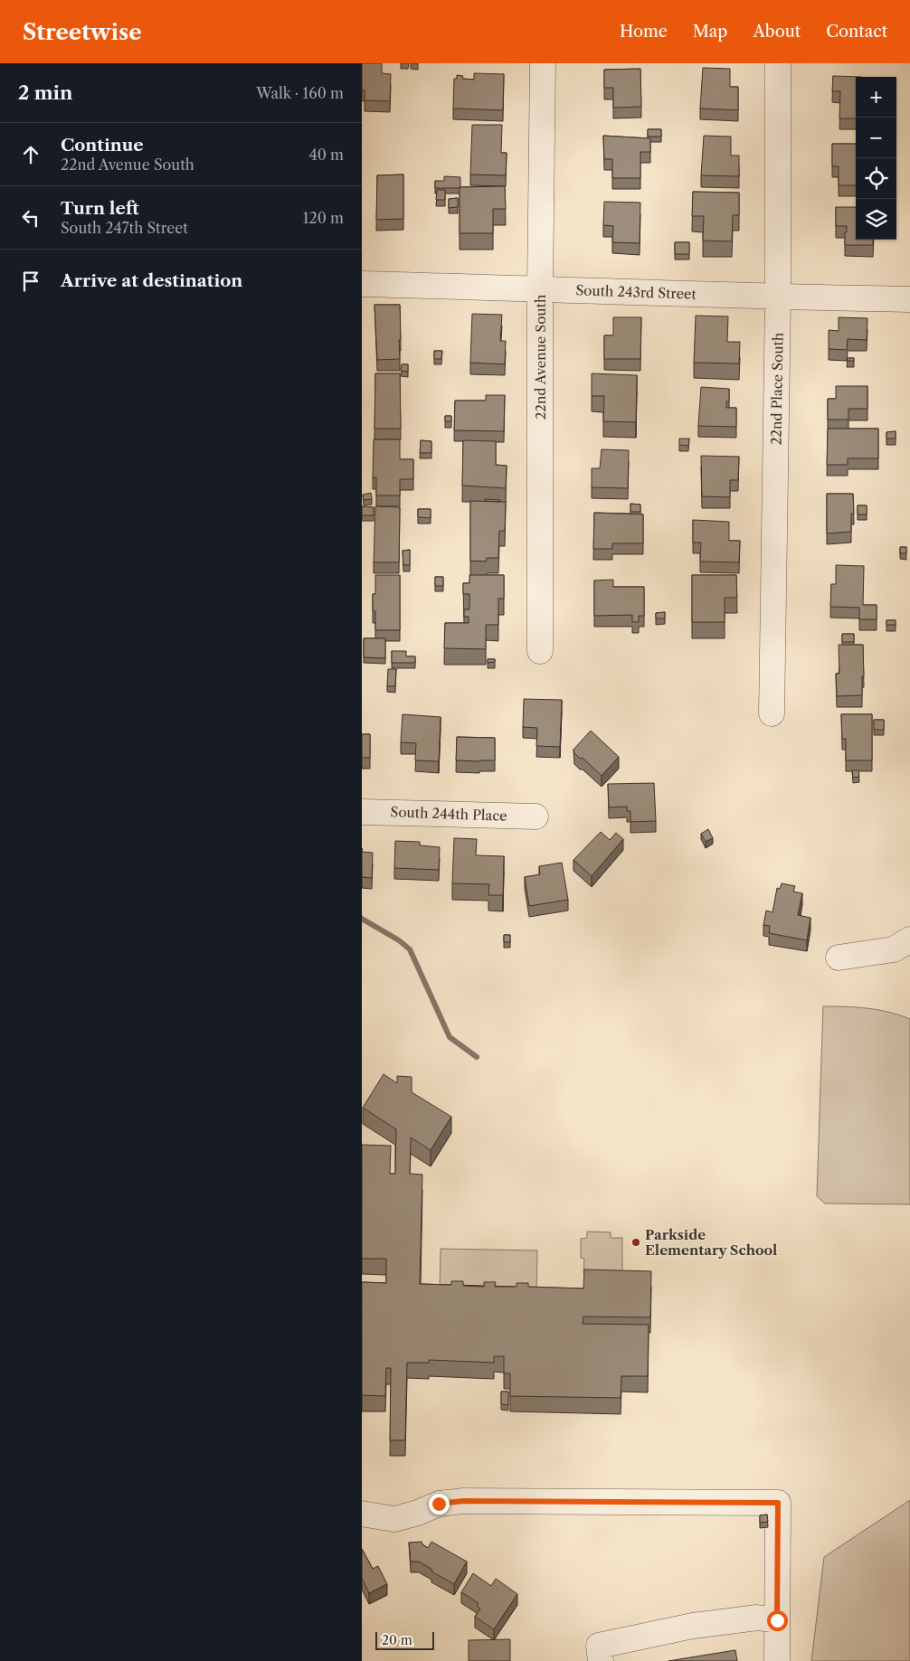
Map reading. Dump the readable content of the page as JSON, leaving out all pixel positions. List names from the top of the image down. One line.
{"streets":{"street":["South 243rd Street","22nd Avenue South","22nd Place South","South 244th Place"]},"crossings":[["South 243rd Street","22nd Avenue South"],["South 243rd Street","22nd Place South"]],"places":["Parkside Elementary School"],"scale_bar":"20 m","page":{"header":"Streetwise","nav":["Home","Map","About","Contact"],"heading":["2 min","Walk · 160 m"],"map_buttons":["+","−"],"list":[["Continue","22nd Avenue South","40 m"],["Turn left","South 247th Street","120 m"],"Arrive at destination"],"scale":"20 m"}}
